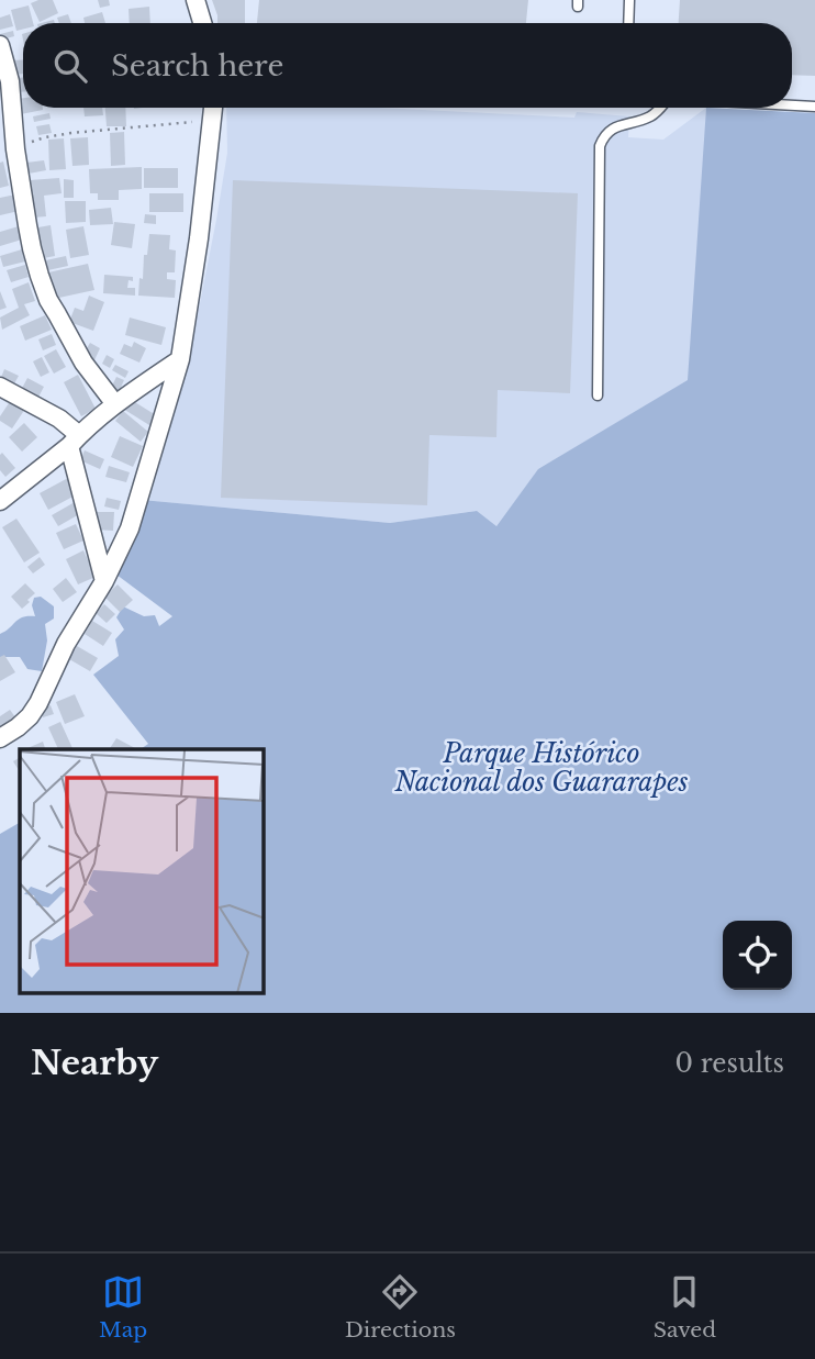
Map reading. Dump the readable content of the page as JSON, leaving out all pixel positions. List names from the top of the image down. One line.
{"parks":["Parque Histórico Nacional dos Guararapes"],"page":{"search":"Search here","heading":["Nearby","0 results"],"nav":["Map","Directions","Saved"]}}
